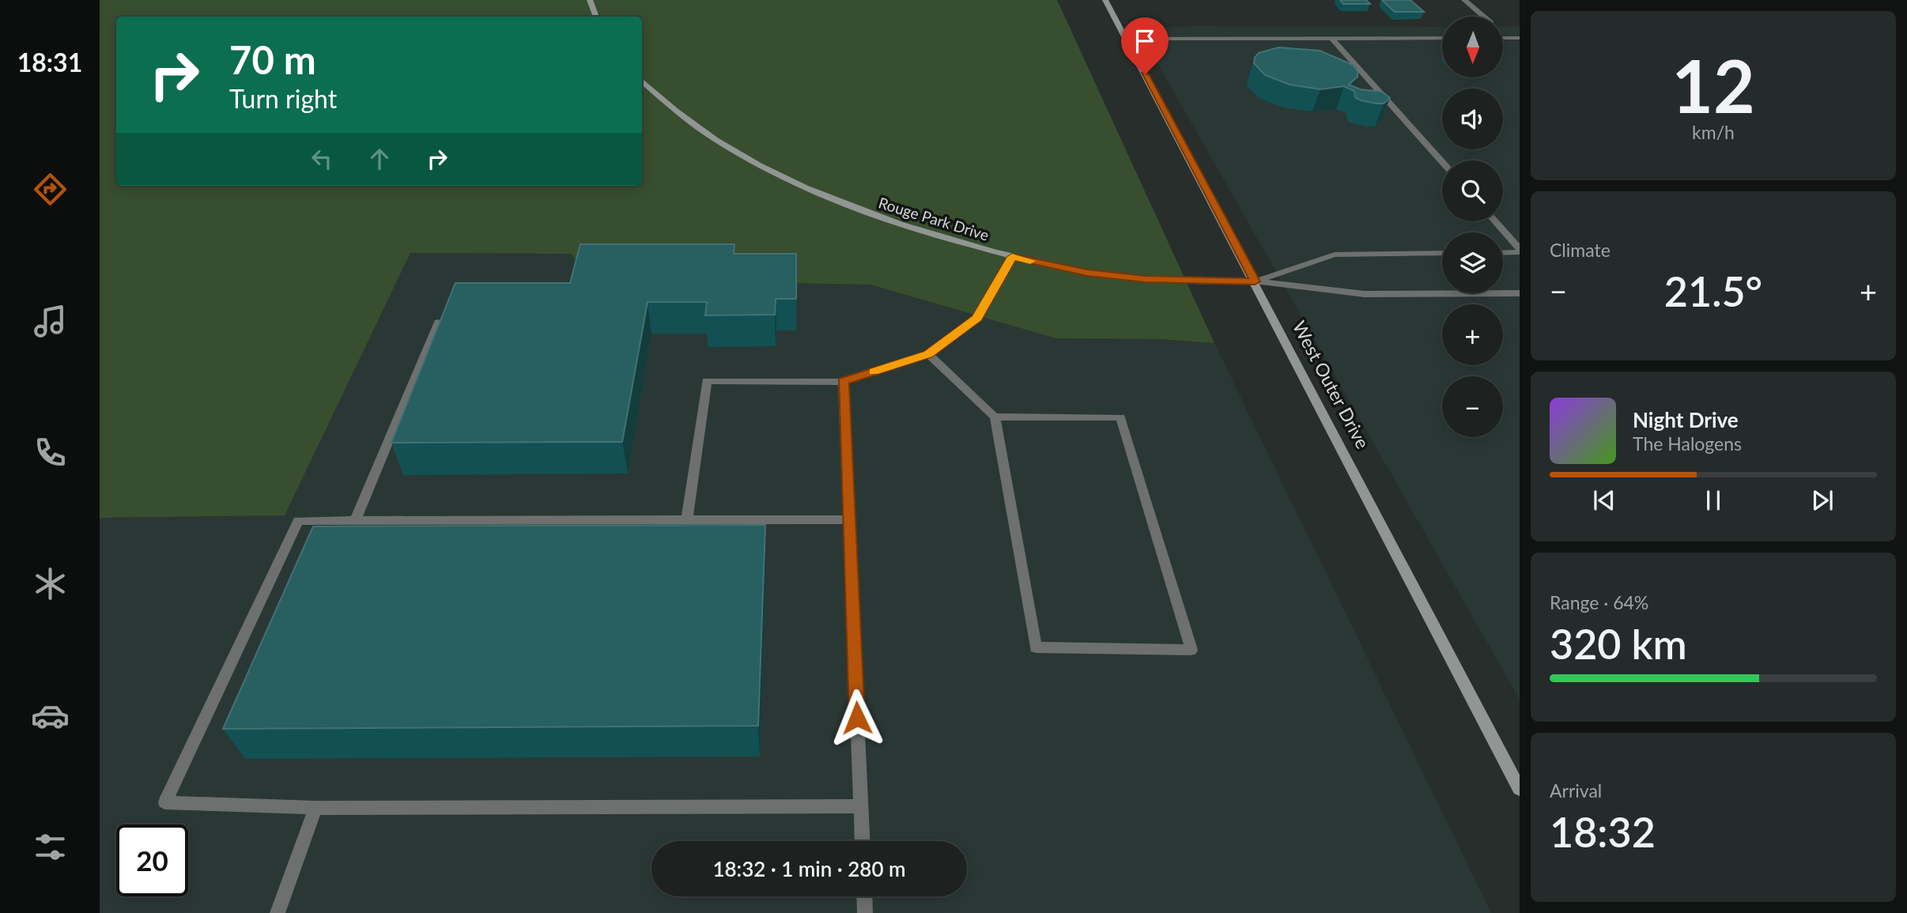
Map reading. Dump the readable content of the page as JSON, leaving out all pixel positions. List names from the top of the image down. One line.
{"streets":{"main road":["Rouge Park Drive","West Outer Drive"]},"crossings":[["Rouge Park Drive","West Outer Drive"]],"north":"bottom","page":{"tabs":"18:31","tile":[["12","km/h"],"Climate",["Range · 64%","320 km"],["Arrival","18:32"]],"map_buttons":["+","−"],"turn":["70 m","Turn right"],"heat":["−","21.5°","+"],"song":["Night Drive","The Halogens"],"limit":"20","trip":"18:32 · 1 min · 280 m"}}
